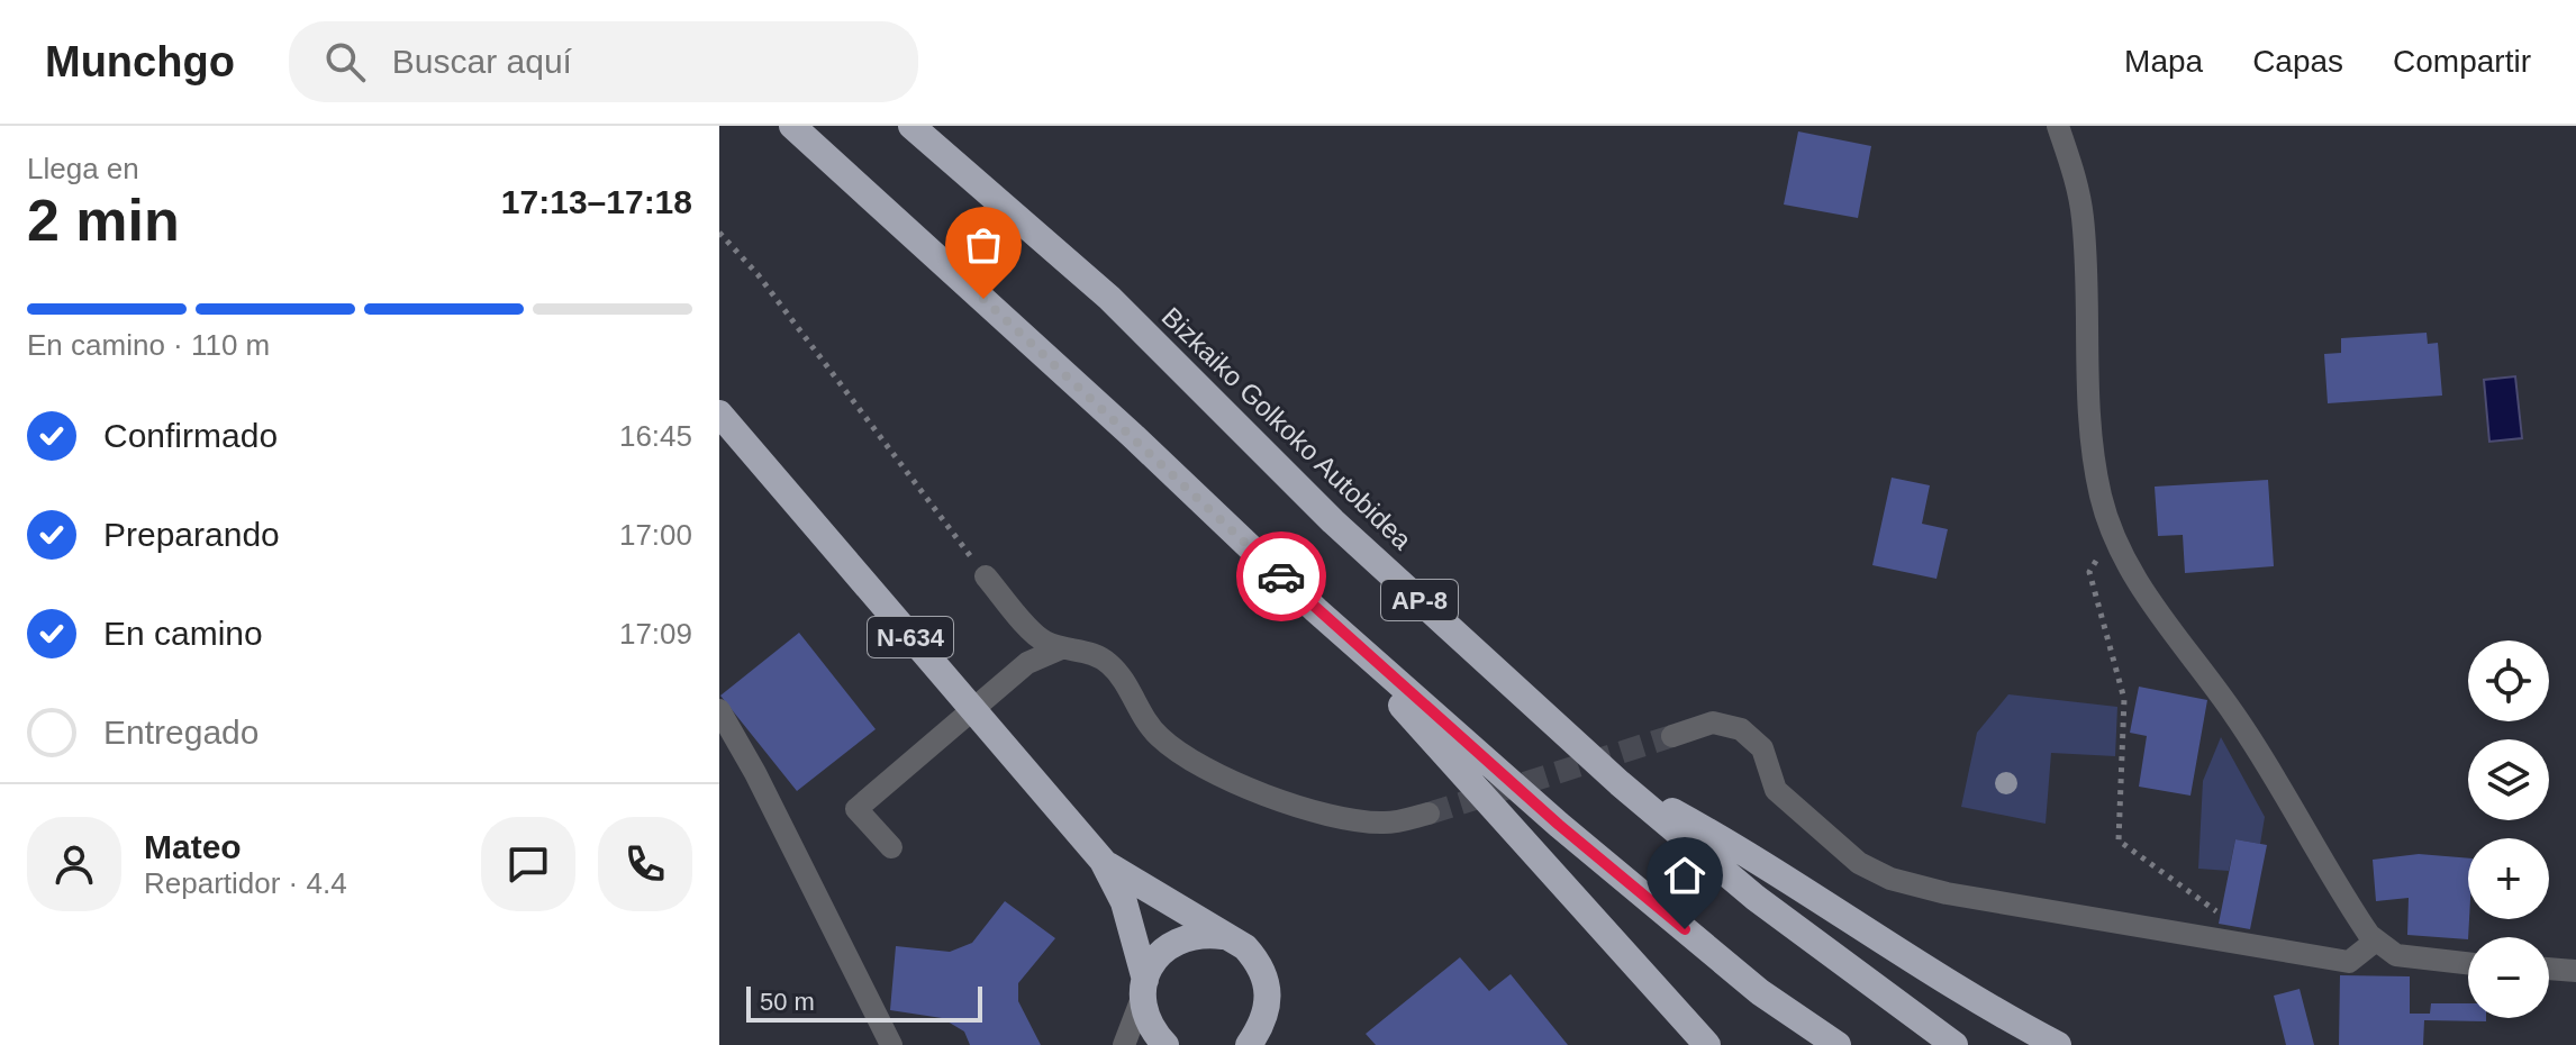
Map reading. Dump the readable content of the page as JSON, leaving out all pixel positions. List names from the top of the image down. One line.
{"streets":{"highway":["Bizkaiko Golkoko Autobidea","AP-8","N-634"]},"scale_bar":"50 m","page":{"header":"Munchgo","search":"Buscar aquí","nav":["Mapa","Capas","Compartir"],"heading":["2 min","Llega en","17:13–17:18"],"panel":["Mateo","Repartidor · 4.4"],"bar":"En camino · 110 m","list":[["Confirmado","16:45"],["Preparando","17:00"],["En camino","17:09"],"Entregado"],"map_buttons":["+","−"],"scale":"50 m"}}
